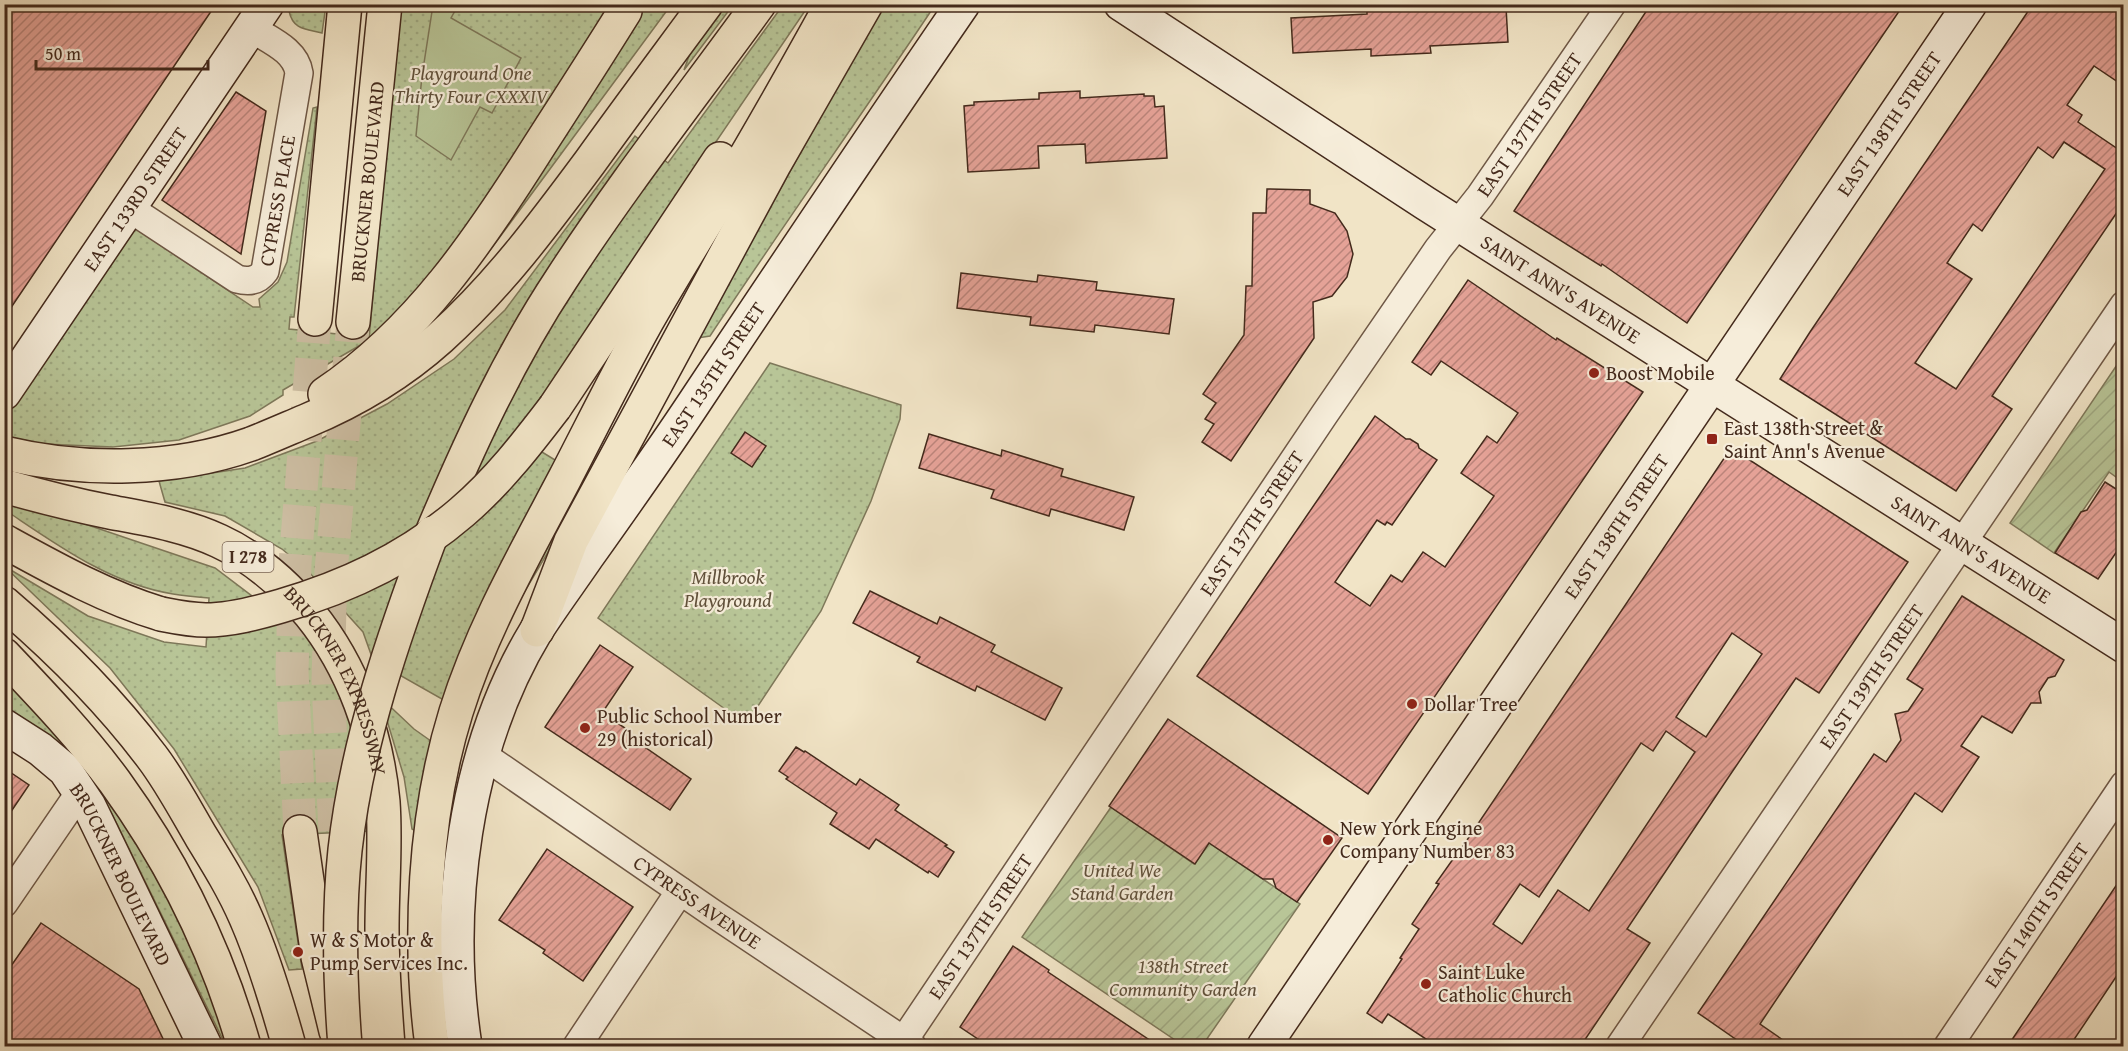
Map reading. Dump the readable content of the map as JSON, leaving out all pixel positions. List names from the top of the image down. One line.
{"streets":{"main road":["EAST 138TH STREET","BRUCKNER BOULEVARD","EAST 133RD STREET","SAINT ANN'S AVENUE","EAST 135TH STREET","I 278","BRUCKNER EXPRESSWAY"],"street":["EAST 137TH STREET","CYPRESS PLACE","EAST 139TH STREET","CYPRESS AVENUE","EAST 140TH STREET"]},"crossings":[["EAST 138TH STREET","SAINT ANN'S AVENUE"],["EAST 137TH STREET","SAINT ANN'S AVENUE"],["EAST 137TH STREET","CYPRESS AVENUE"],["EAST 133RD STREET","CYPRESS PLACE"],["SAINT ANN'S AVENUE","EAST 139TH STREET"],["EAST 135TH STREET","CYPRESS AVENUE"]],"parks":["Playground One Thirty Four CXXXIV","Millbrook Playground","United We Stand Garden","138th Street Community Garden"],"places":{"other":["Boost Mobile","Dollar Tree","Public School Number 29 (historical)","New York Engine Company Number 83","W & S Motor & Pump Services Inc.","Saint Luke Catholic Church"],"transit":["East 138th Street & Saint Ann's Avenue"]},"scale_bar":"50 m"}
